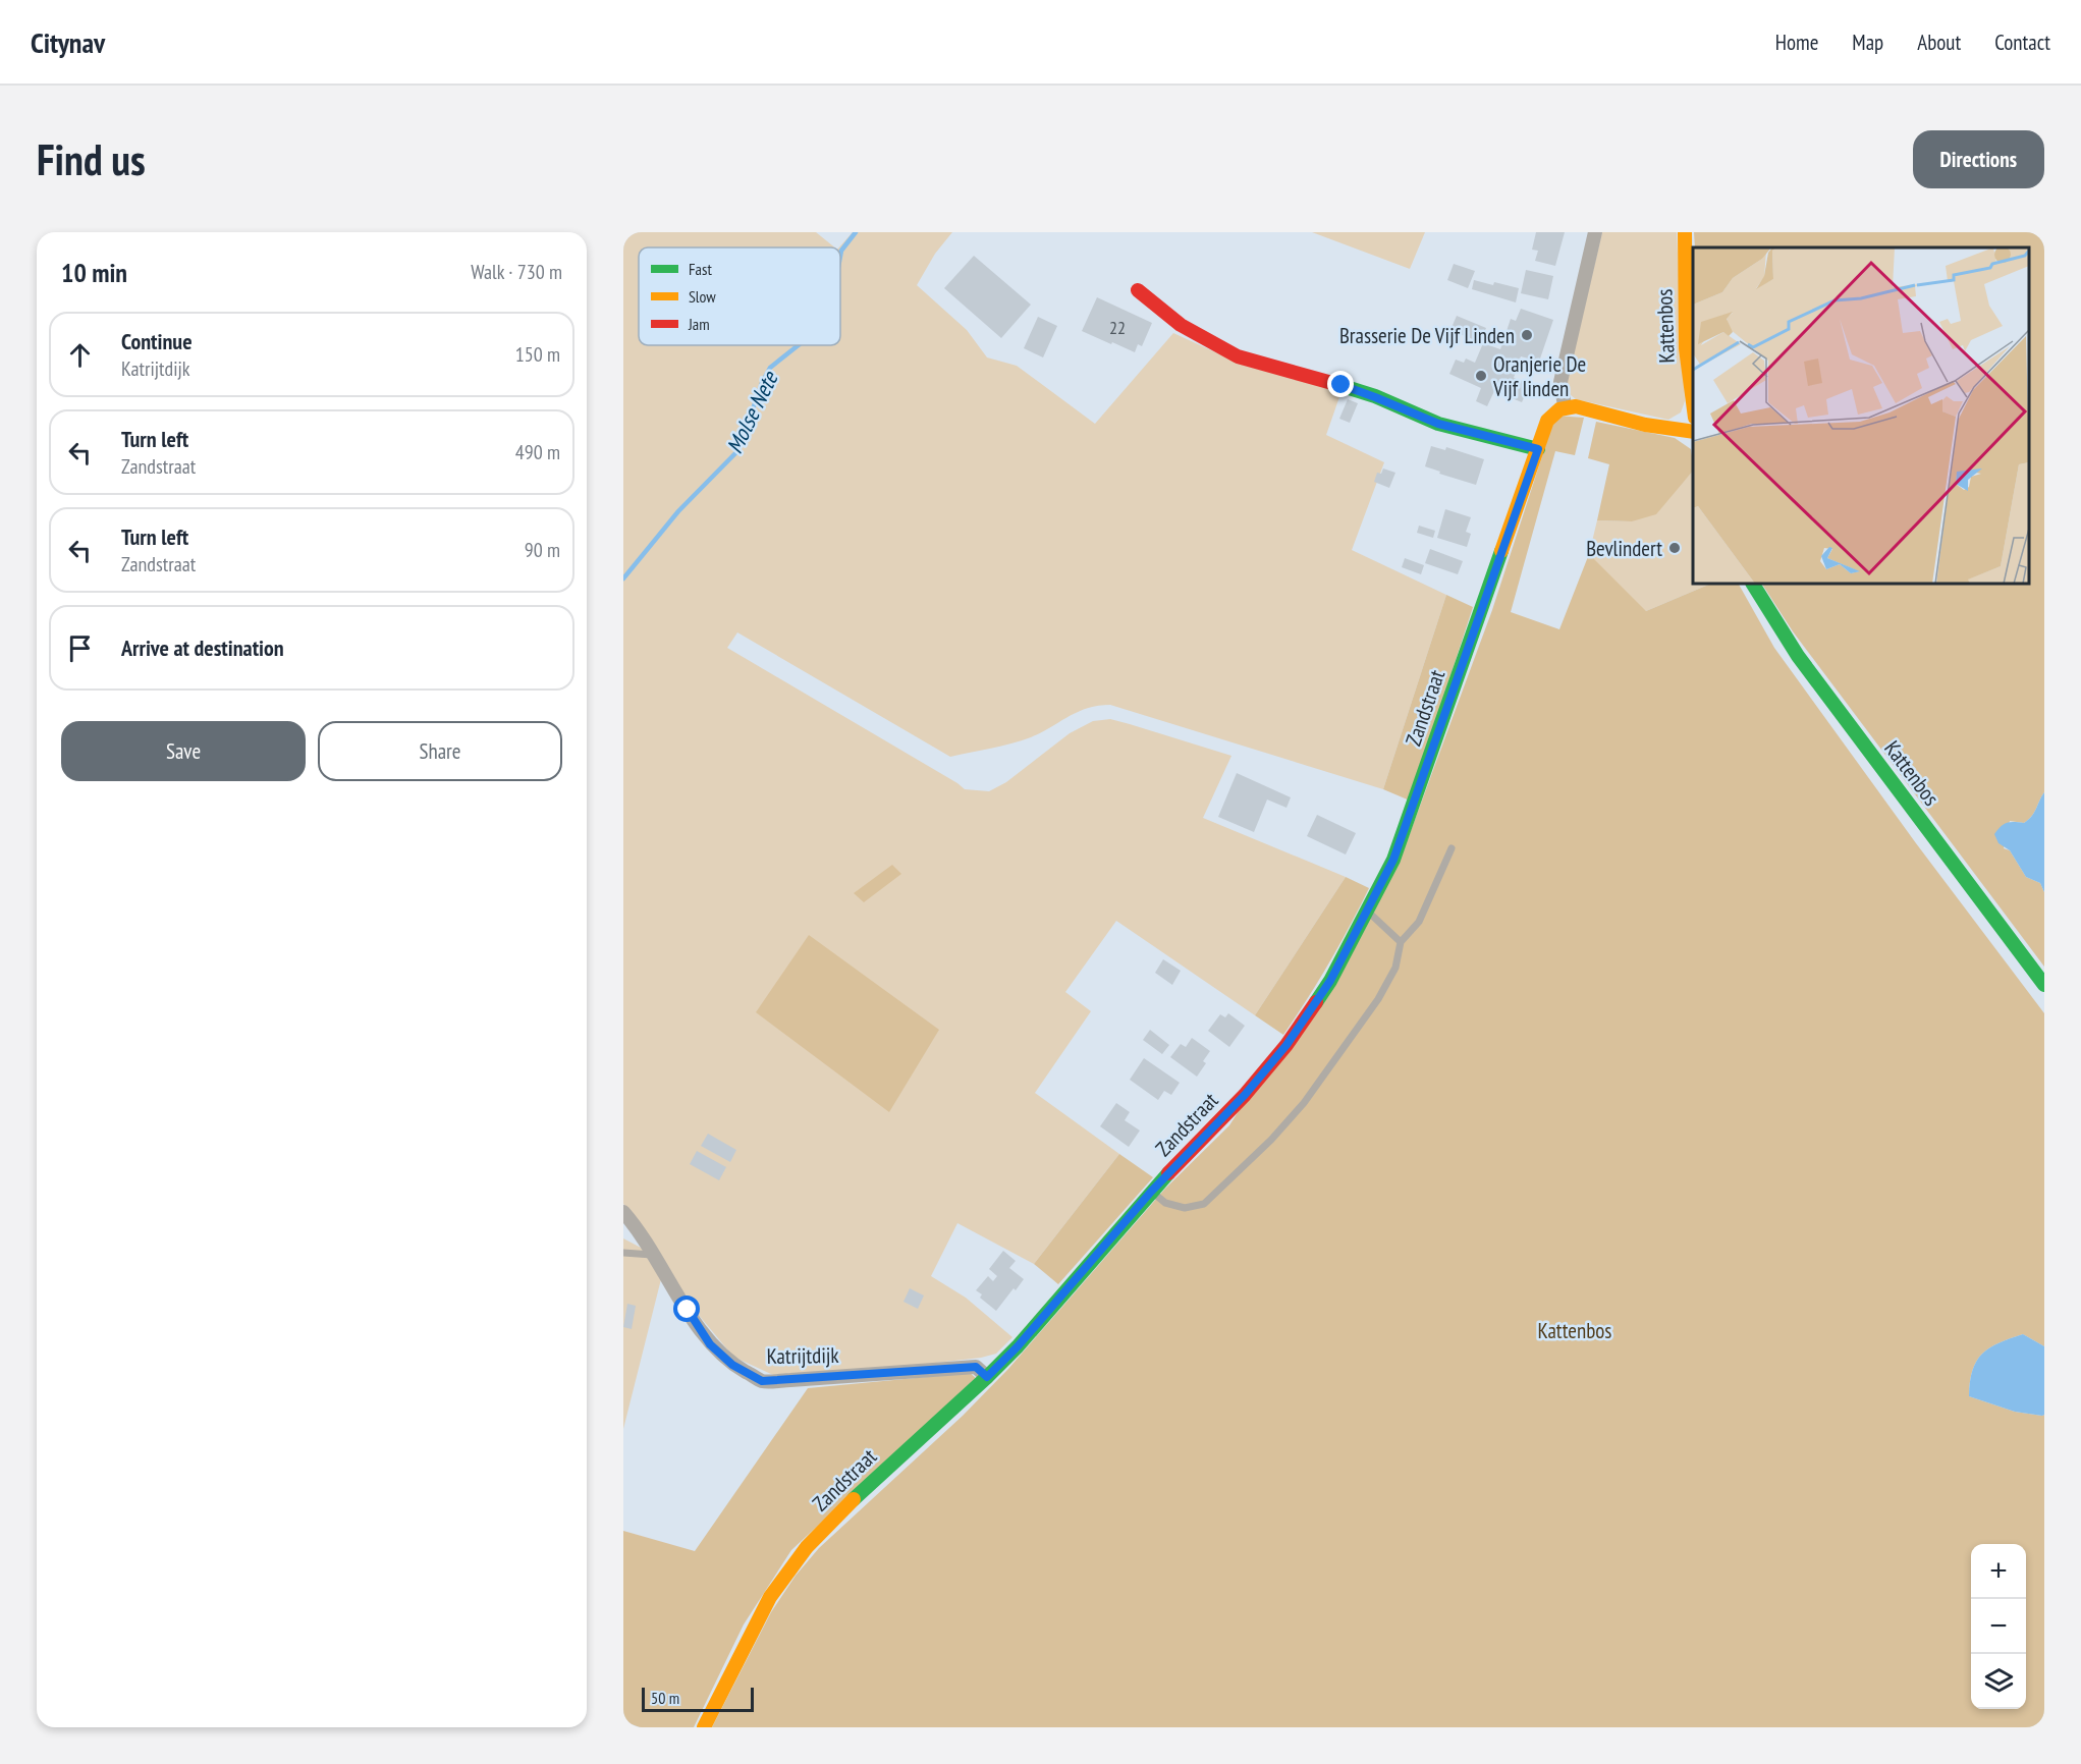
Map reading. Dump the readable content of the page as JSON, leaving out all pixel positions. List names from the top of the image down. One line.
{"streets":{"street":["Kattenbos","Zandstraat","Katrijtdijk"]},"crossings":[["Zandstraat","Katrijtdijk"]],"water":["Molse Nete"],"parks":["Kattenbos"],"places":["Brasserie De Vijf Linden","Oranjerie De Vijf linden","Bevlindert"],"house_numbers":["22"],"legend":["Fast","Slow","Jam"],"scale_bar":"50 m","page":{"header":"Citynav","nav":["Home","Map","About","Contact"],"buttons":["Directions",["Save","Share"]],"title":"Find us","heading":["10 min","Walk · 730 m"],"list":[["Continue","Katrijtdijk","150 m"],["Turn left","Zandstraat","490 m"],["Turn left","Zandstraat","90 m"],"Arrive at destination"],"map_buttons":["+","−"],"scale":"50 m"}}
